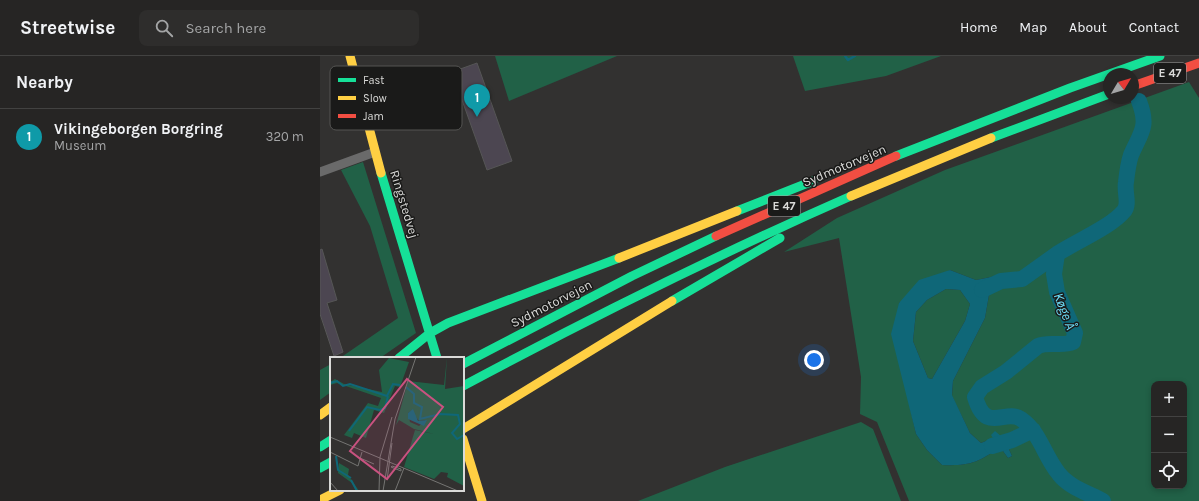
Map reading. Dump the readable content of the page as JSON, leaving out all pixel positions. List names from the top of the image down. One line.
{"streets":{"main road":["E 47","Sydmotorvejen","Ringstedvej"]},"water":["Køge Å"],"legend":["Fast","Slow","Jam"],"north":"top right","page":{"header":"Streetwise","search":"Search here","nav":["Home","Map","About","Contact"],"heading":"Nearby","pins":"1","list":[{"mark":"1","name":"Vikingeborgen Borgring","note":"Museum","value":"320 m"}],"map_buttons":["+","−"]}}
